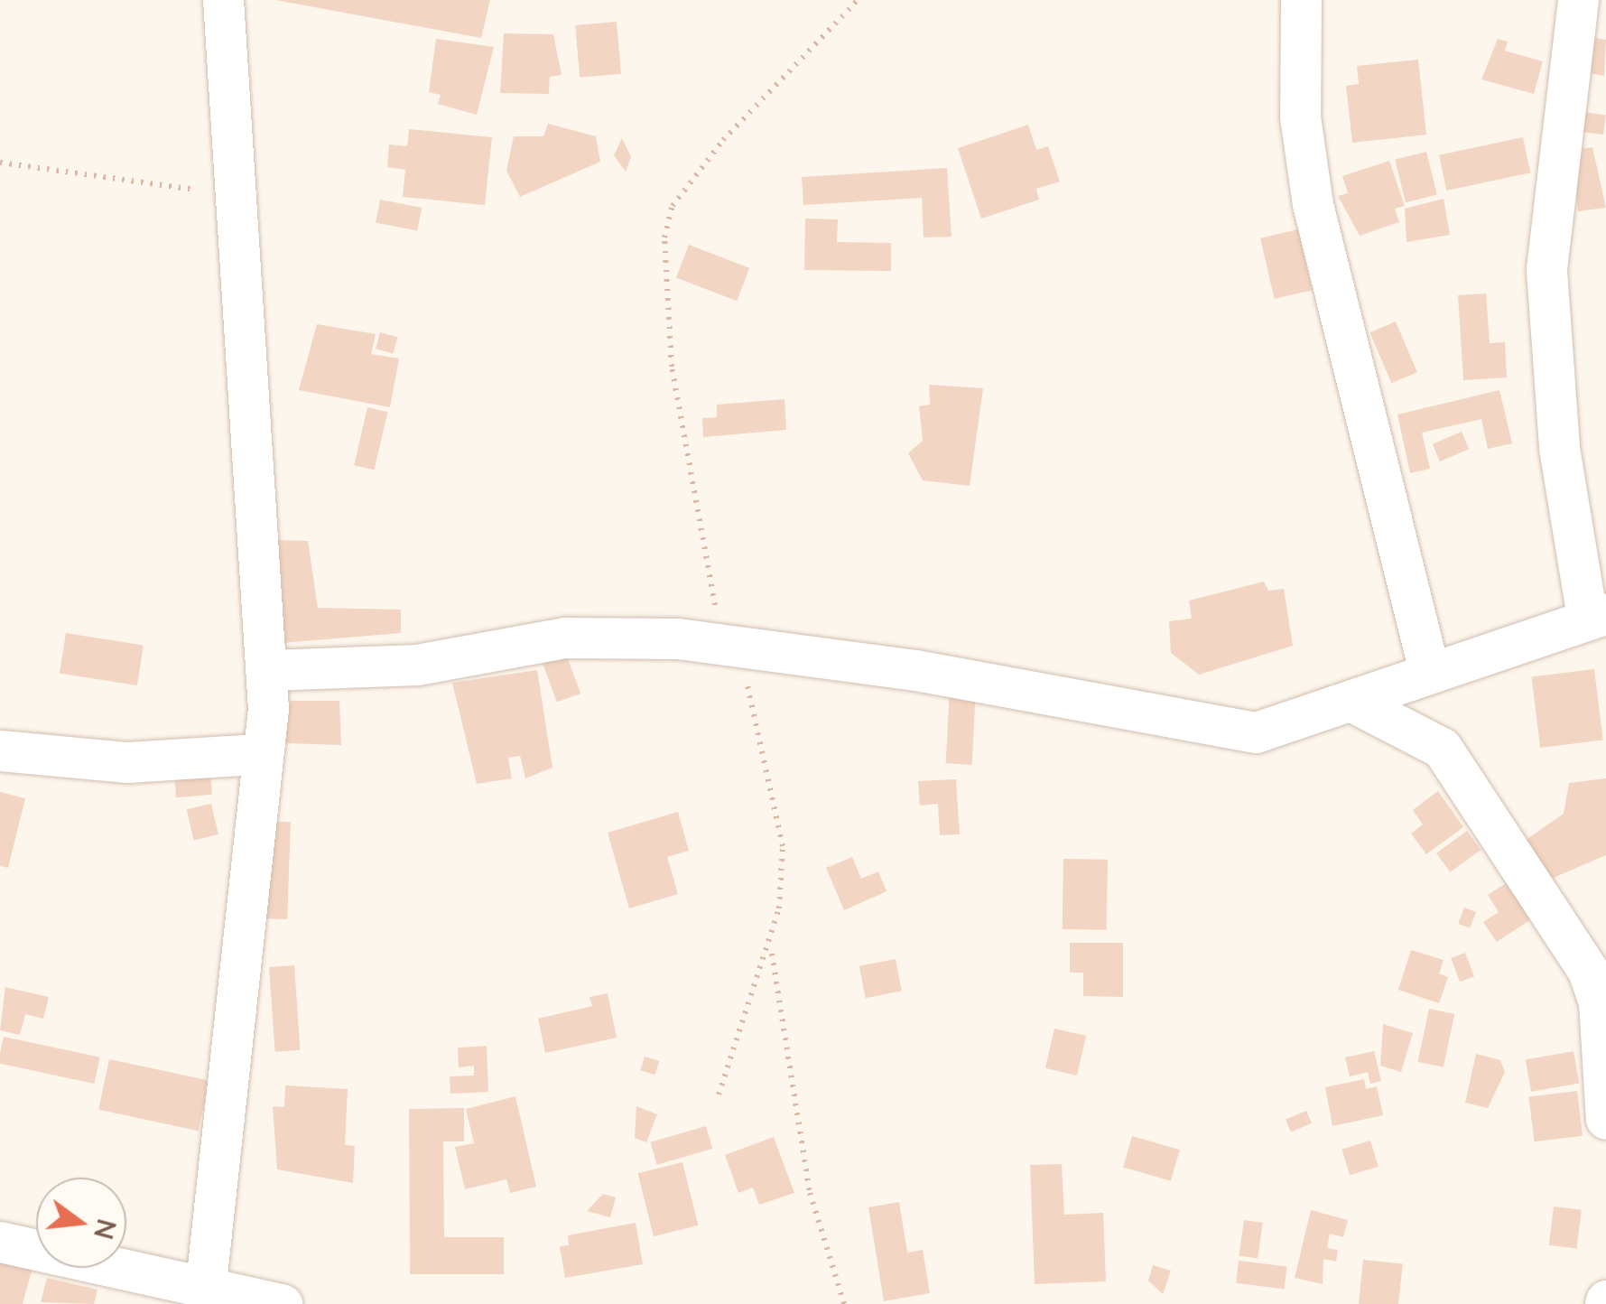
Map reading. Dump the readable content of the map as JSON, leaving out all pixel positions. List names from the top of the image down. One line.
{"north":"right"}
